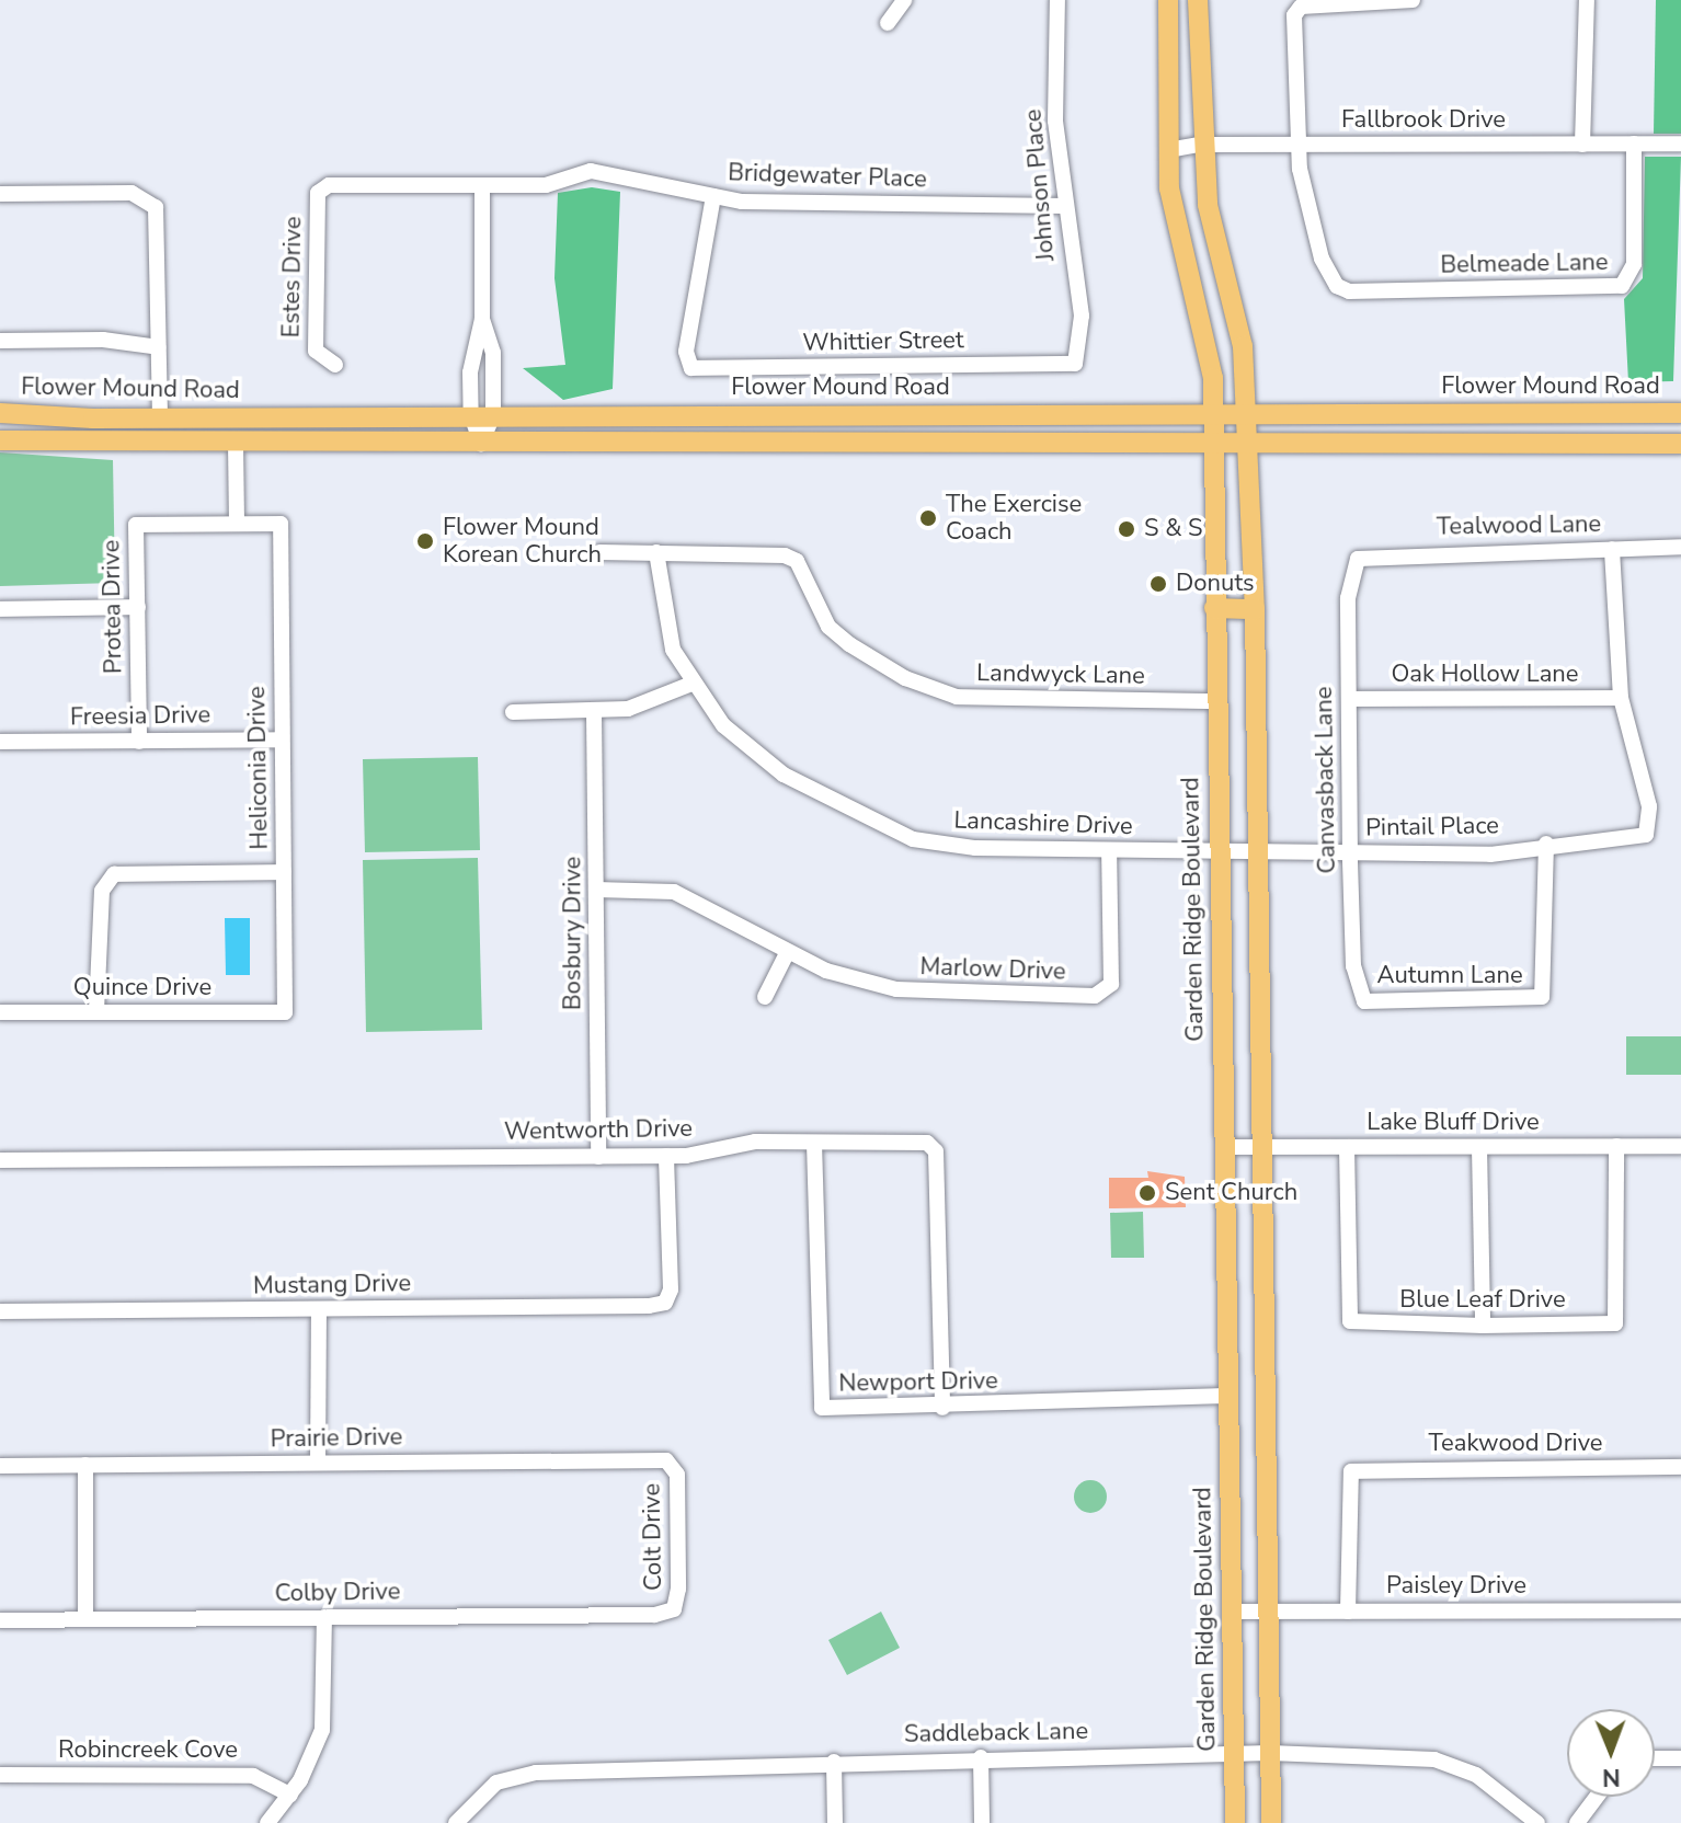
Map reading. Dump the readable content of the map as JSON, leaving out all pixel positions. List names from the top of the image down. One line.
{"streets":{"main road":["Flower Mound Road","Garden Ridge Boulevard"],"street":["Fallbrook Drive","Bridgewater Place","Johnson Place","Belmeade Lane","Estes Drive","Whittier Street","Tealwood Lane","Protea Drive","Landwyck Lane","Oak Hollow Lane","Freesia Drive","Heliconia Drive","Canvasback Lane","Lancashire Drive","Pintail Place","Bosbury Drive","Marlow Drive","Autumn Lane","Quince Drive","Lake Bluff Drive","Wentworth Drive","Mustang Drive","Blue Leaf Drive","Newport Drive","Prairie Drive","Teakwood Drive","Colt Drive","Paisley Drive","Colby Drive","Saddleback Lane","Robincreek Cove"]},"crossings":[["Fallbrook Drive","Belmeade Lane"],["Fallbrook Drive","Garden Ridge Boulevard"],["Bridgewater Place","Johnson Place"],["Bridgewater Place","Estes Drive"],["Bridgewater Place","Whittier Street"],["Johnson Place","Whittier Street"],["Flower Mound Road","Garden Ridge Boulevard"],["Tealwood Lane","Canvasback Lane"],["Protea Drive","Freesia Drive"],["Protea Drive","Heliconia Drive"],["Landwyck Lane","Lancashire Drive"],["Landwyck Lane","Garden Ridge Boulevard"],["Oak Hollow Lane","Canvasback Lane"],["Oak Hollow Lane","Pintail Place"],["Freesia Drive","Heliconia Drive"],["Heliconia Drive","Quince Drive"],["Canvasback Lane","Pintail Place"],["Canvasback Lane","Autumn Lane"],["Lancashire Drive","Pintail Place"],["Lancashire Drive","Garden Ridge Boulevard"],["Lancashire Drive","Marlow Drive"],["Pintail Place","Garden Ridge Boulevard"],["Pintail Place","Autumn Lane"],["Garden Ridge Boulevard","Lake Bluff Drive"],["Garden Ridge Boulevard","Newport Drive"],["Garden Ridge Boulevard","Paisley Drive"],["Garden Ridge Boulevard","Saddleback Lane"],["Bosbury Drive","Marlow Drive"],["Bosbury Drive","Wentworth Drive"],["Lake Bluff Drive","Blue Leaf Drive"],["Wentworth Drive","Mustang Drive"],["Wentworth Drive","Newport Drive"],["Prairie Drive","Colt Drive"],["Teakwood Drive","Paisley Drive"],["Colt Drive","Colby Drive"]],"places":["The Exercise Coach","S & S","Flower Mound Korean Church","Donuts","Sent Church"],"north":"bottom"}
